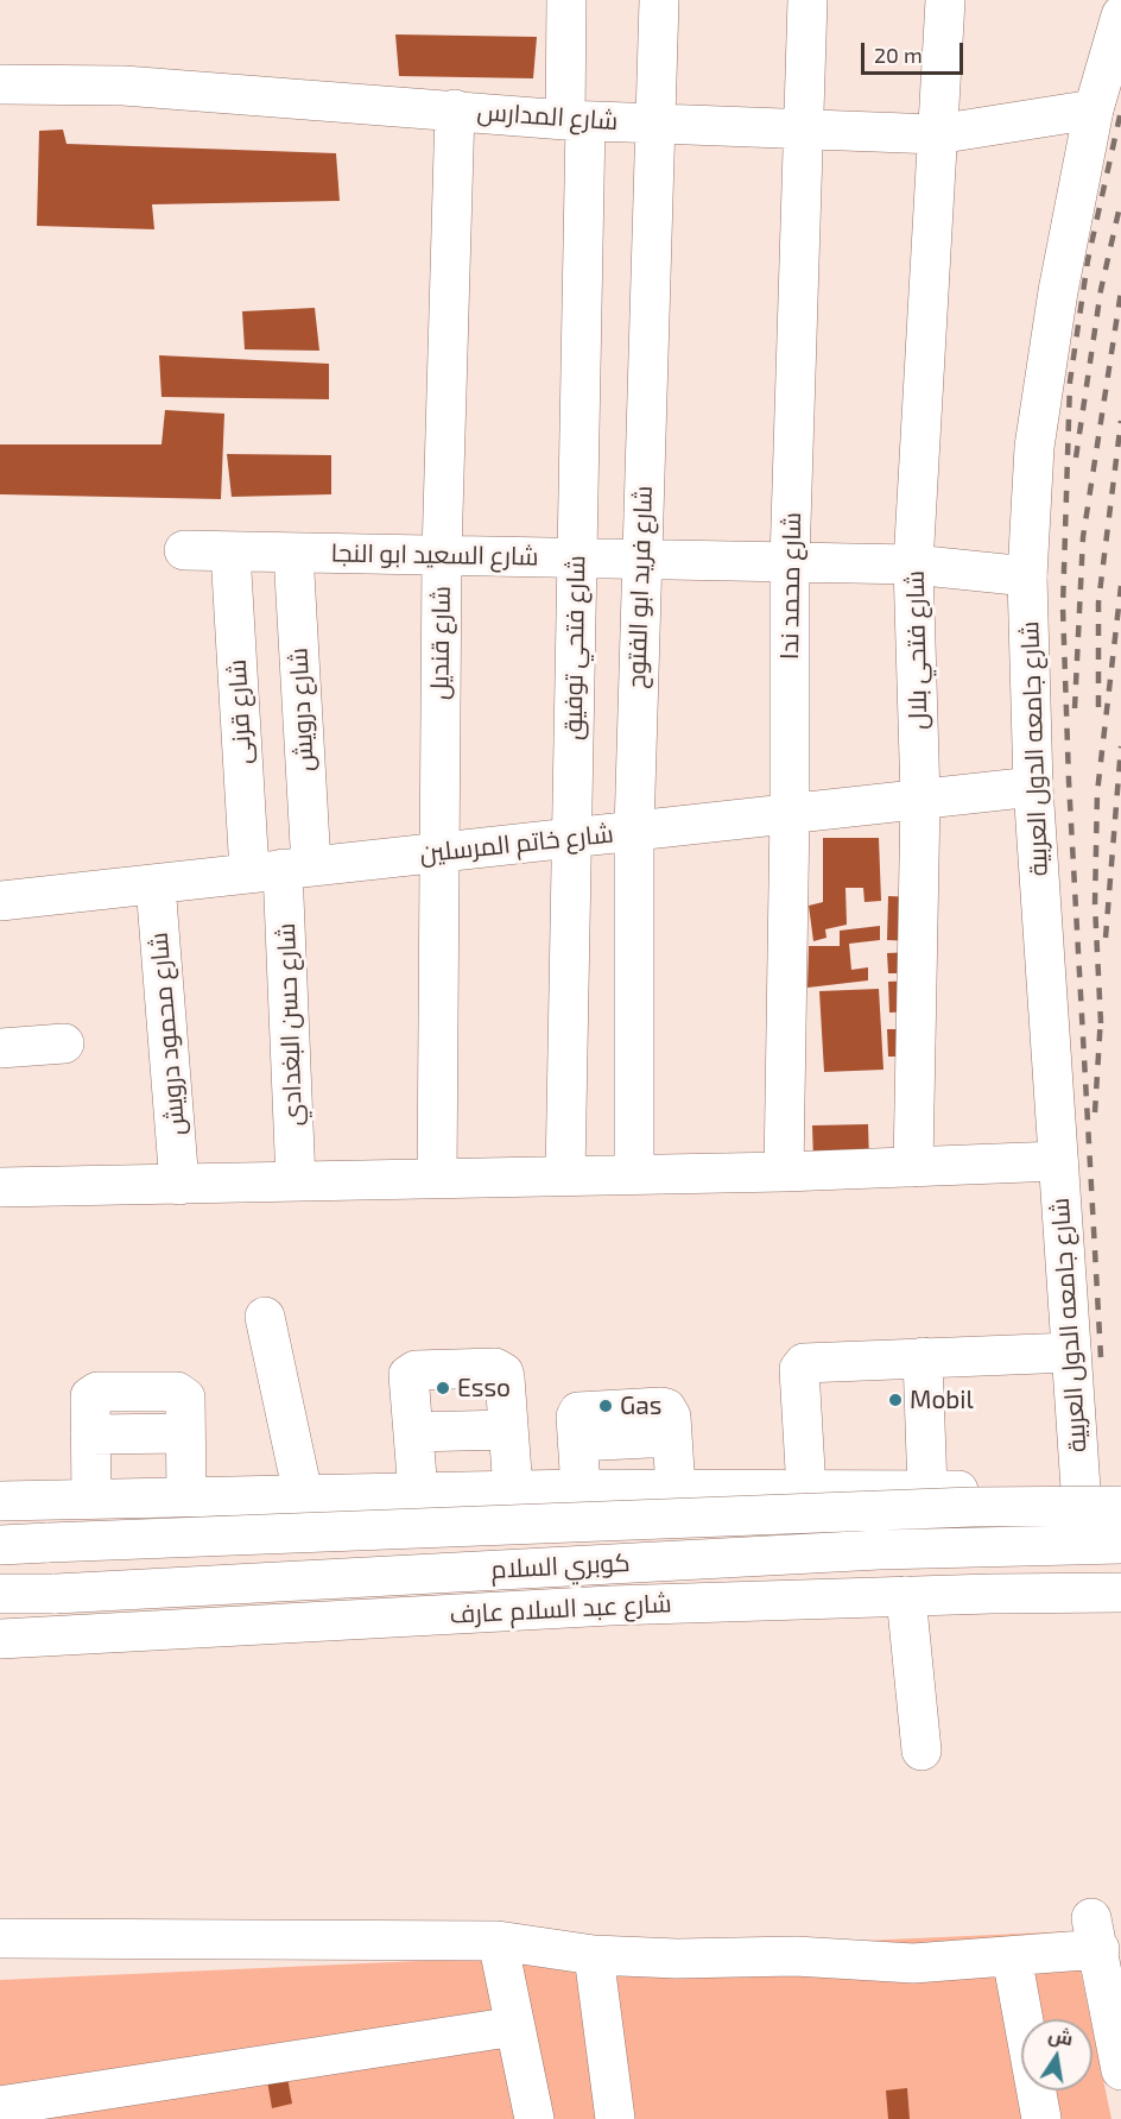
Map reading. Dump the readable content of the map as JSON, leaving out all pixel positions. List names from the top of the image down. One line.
{"streets":{"street":["شارع المدارس","شارع السعيد ابو النجا","شارع محمد ندا","شارع فريد ابو الفتوح","شارع قنديل","شارع فتحي توفيق","شارع فتحي بلال","شارع درويش","شارع قرنى","شارع جامعه الدول العربية","شارع خاتم المرسلين","شارع حسن البغدادي","شارع محمود درويش","كوبري السلام","شارع عبد السلام عارف"]},"crossings":[["شارع المدارس","شارع محمد ندا"],["شارع المدارس","شارع فريد ابو الفتوح"],["شارع المدارس","شارع قنديل"],["شارع المدارس","شارع فتحي توفيق"],["شارع المدارس","شارع فتحي بلال"],["شارع المدارس","شارع جامعه الدول العربية"],["شارع السعيد ابو النجا","شارع محمد ندا"],["شارع السعيد ابو النجا","شارع فريد ابو الفتوح"],["شارع السعيد ابو النجا","شارع قنديل"],["شارع السعيد ابو النجا","شارع فتحي توفيق"],["شارع السعيد ابو النجا","شارع فتحي بلال"],["شارع السعيد ابو النجا","شارع درويش"],["شارع السعيد ابو النجا","شارع قرنى"],["شارع السعيد ابو النجا","شارع جامعه الدول العربية"],["شارع محمد ندا","شارع خاتم المرسلين"],["شارع فريد ابو الفتوح","شارع خاتم المرسلين"],["شارع قنديل","شارع خاتم المرسلين"],["شارع فتحي توفيق","شارع خاتم المرسلين"],["شارع فتحي بلال","شارع خاتم المرسلين"],["شارع درويش","شارع قرنى"],["شارع درويش","شارع خاتم المرسلين"],["شارع درويش","شارع حسن البغدادي"],["شارع قرنى","شارع خاتم المرسلين"],["شارع قرنى","شارع حسن البغدادي"],["شارع جامعه الدول العربية","شارع خاتم المرسلين"],["شارع خاتم المرسلين","شارع حسن البغدادي"],["شارع خاتم المرسلين","شارع محمود درويش"]],"places":["Esso","Mobil","Gas"],"scale_bar":"20 m","north":"top"}
